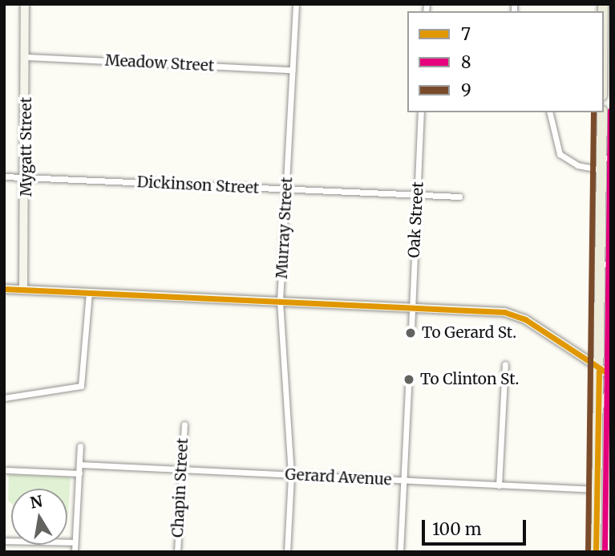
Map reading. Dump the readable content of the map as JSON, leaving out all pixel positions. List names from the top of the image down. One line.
{"streets":{"street":["Meadow Street","Mygatt Street","Dickinson Street","Oak Street","Murray Street","Gerard Avenue","Chapin Street"]},"crossings":[["Meadow Street","Mygatt Street"],["Meadow Street","Murray Street"],["Mygatt Street","Dickinson Street"],["Dickinson Street","Oak Street"],["Dickinson Street","Murray Street"],["Murray Street","Gerard Avenue"],["Gerard Avenue","Chapin Street"]],"places":["To Gerard St.","To Clinton St."],"lines":["transit line 8","transit line 9","transit line 7"],"legend":["7","8","9"],"scale_bar":"100 m","north":"top"}
